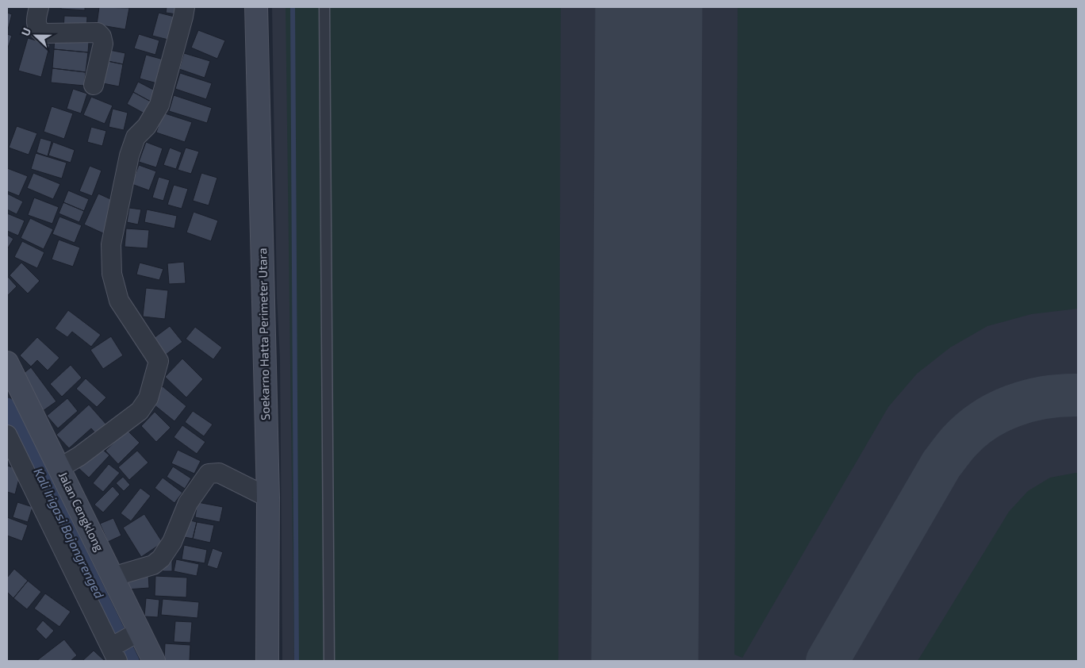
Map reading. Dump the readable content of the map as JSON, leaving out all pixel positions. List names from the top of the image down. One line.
{"streets":{"main road":["Soekarno Hatta Perimeter Utara","Jalan Cengklong"]},"water":["Kali Irigasi Bojongrenged"],"north":"left"}
